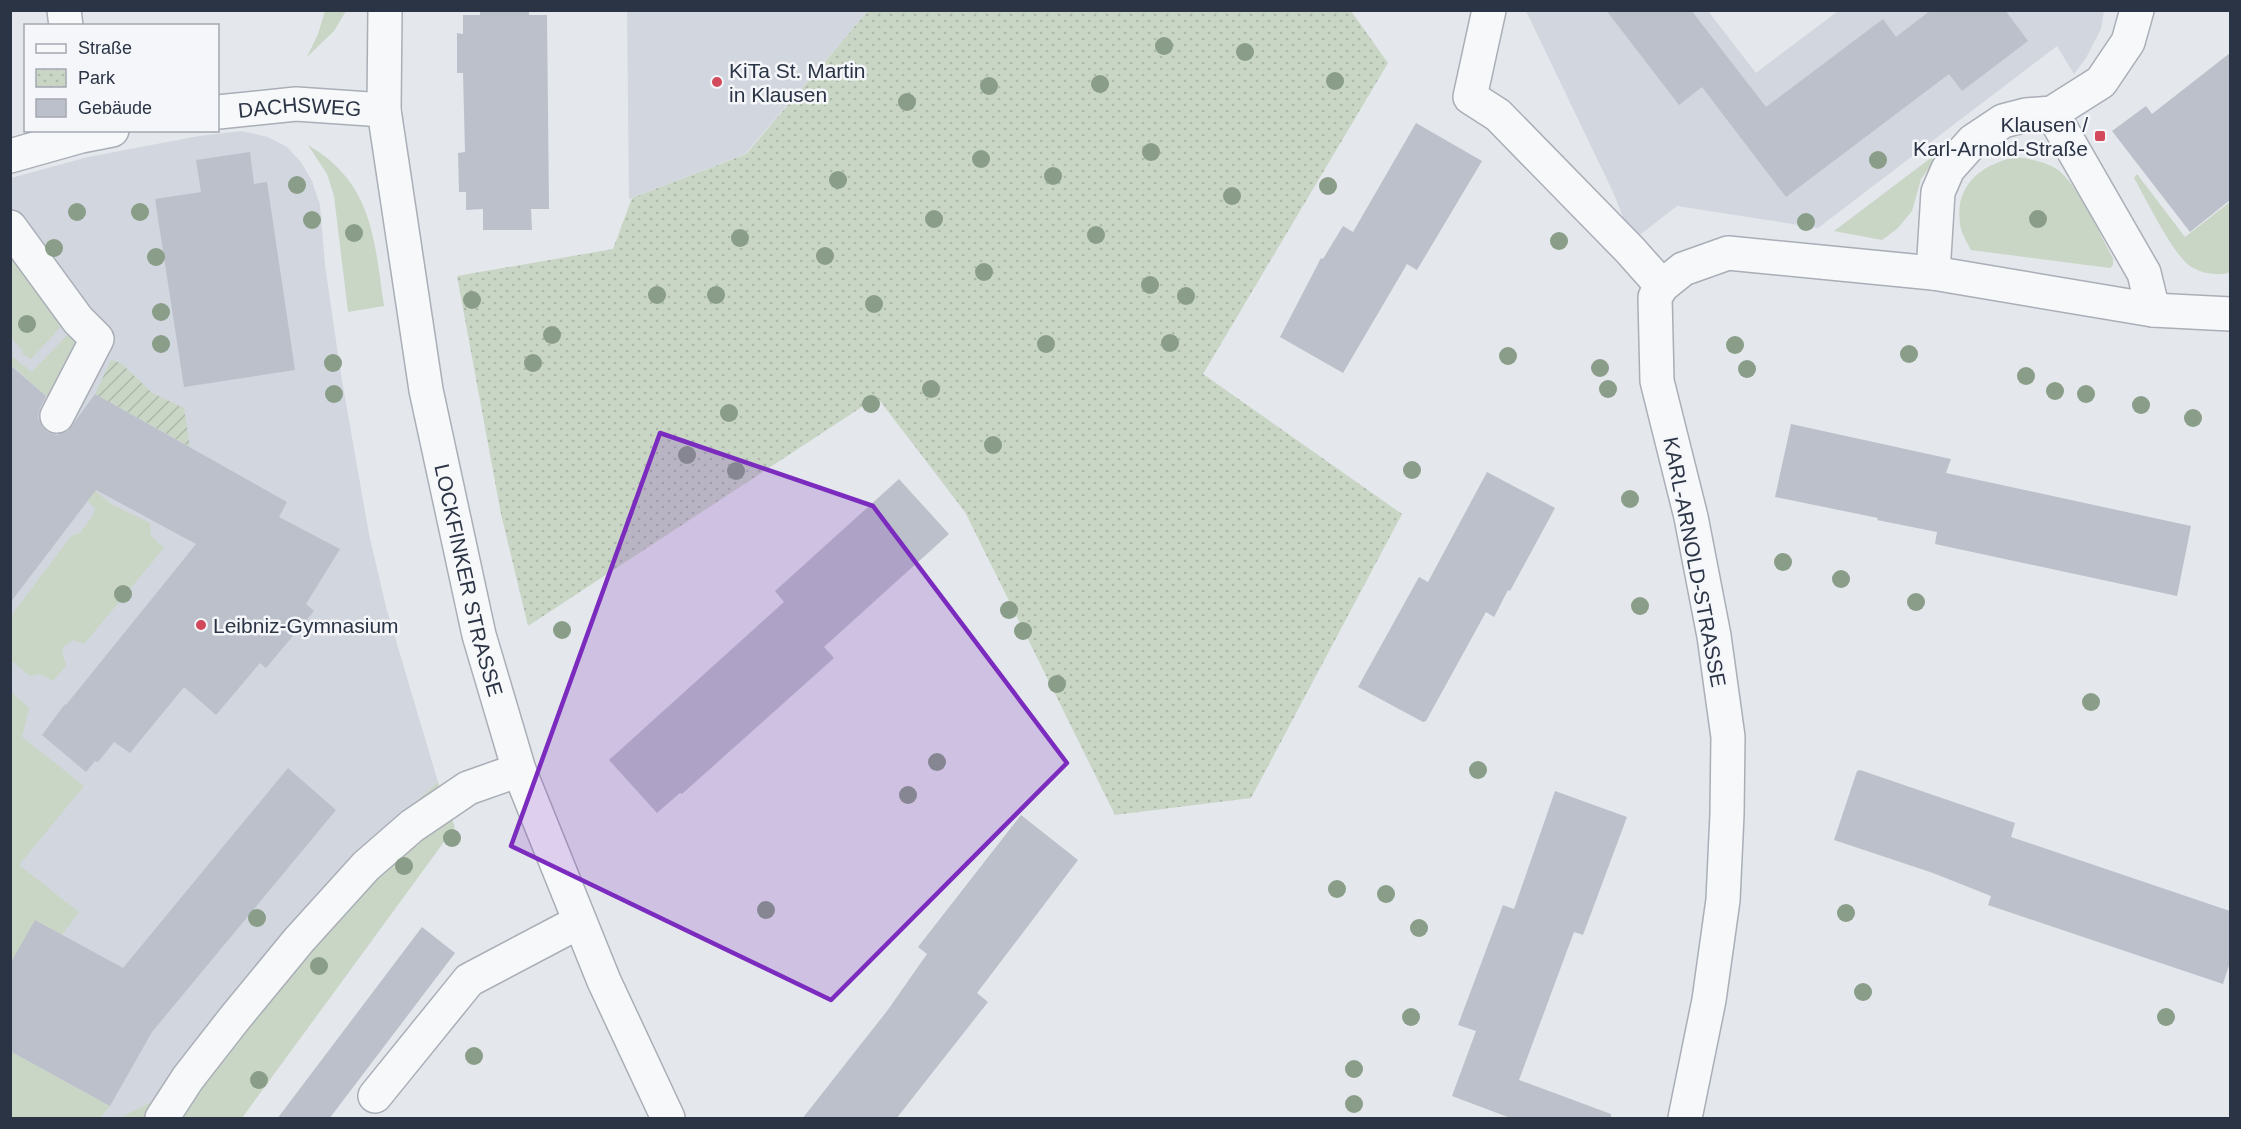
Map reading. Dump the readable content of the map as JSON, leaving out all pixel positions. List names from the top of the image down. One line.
{"streets":{"street":["DACHSWEG","KARL-ARNOLD-STRASSE","LOCKFINKER STRASSE"]},"crossings":[["DACHSWEG","LOCKFINKER STRASSE"]],"places":{"other":["KiTa St. Martin in Klausen","Leibniz-Gymnasium"],"transit":["Klausen / Karl-Arnold-Straße"]},"legend":["Straße","Park","Gebäude"]}
